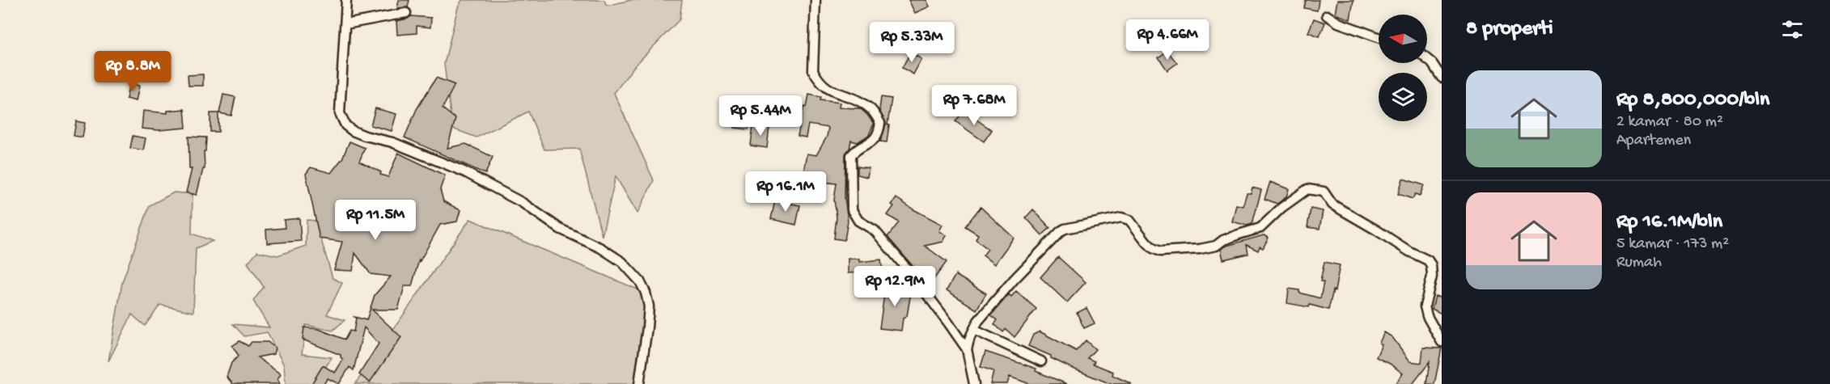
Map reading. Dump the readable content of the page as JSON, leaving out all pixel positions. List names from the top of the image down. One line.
{"north":"left","page":{"heading":"8 properti","price":["Rp 4.66M","Rp 5.33M","Rp 8.8M","Rp 7.68M","Rp 5.44M","Rp 16.1M","Rp 11.5M","Rp 12.9M"],"list":[{"name":"Rp 8,800,000/bln","note":"2 kamar · 80 m² · Apartemen"},{"name":"Rp 16.1M/bln","note":"5 kamar · 173 m² · Rumah"}]}}
